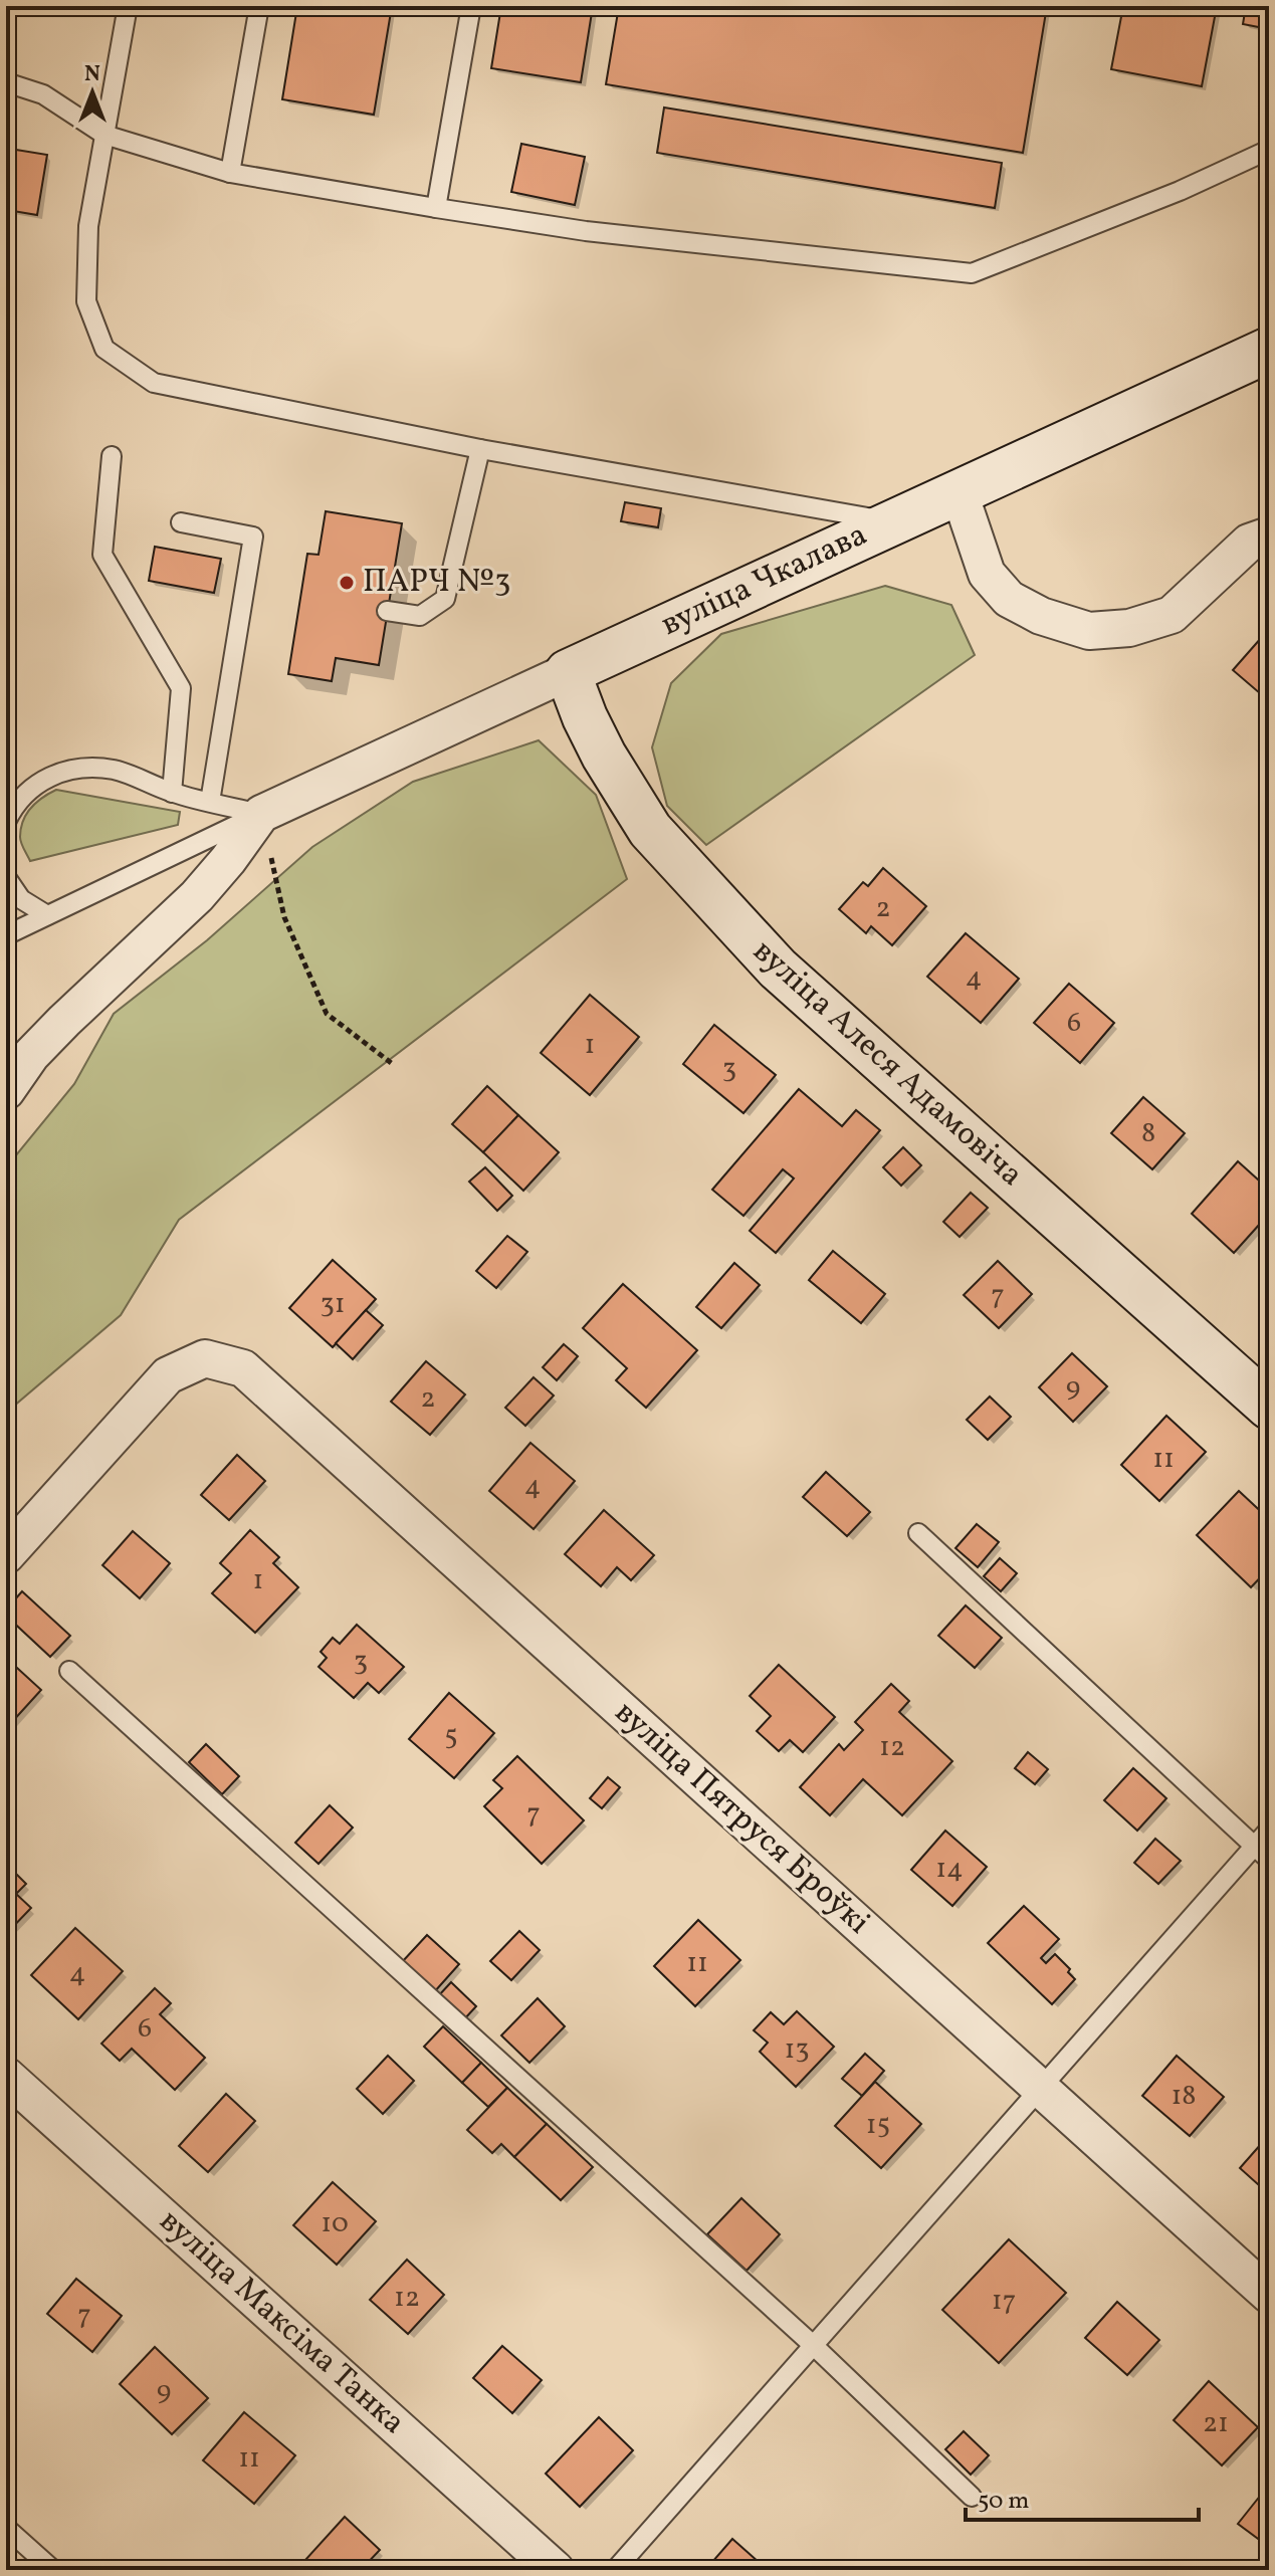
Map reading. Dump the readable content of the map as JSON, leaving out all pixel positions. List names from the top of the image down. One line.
{"streets":{"street":["вуліца Чкалава","вуліца Алеся Адамовіча","вуліца Пятруся Броўкі","вуліца Максіма Танка"]},"crossings":[["вуліца Чкалава","вуліца Алеся Адамовіча"]],"places":["ПАРЧ №3"],"house_numbers":["2","4","6","1","3","8","7","31","9","2","11","4","1","3","5","12","7","14","11","4","6","13","18","15","10","12","17","7","9","21","11"],"scale_bar":"50 m","north":"top"}
